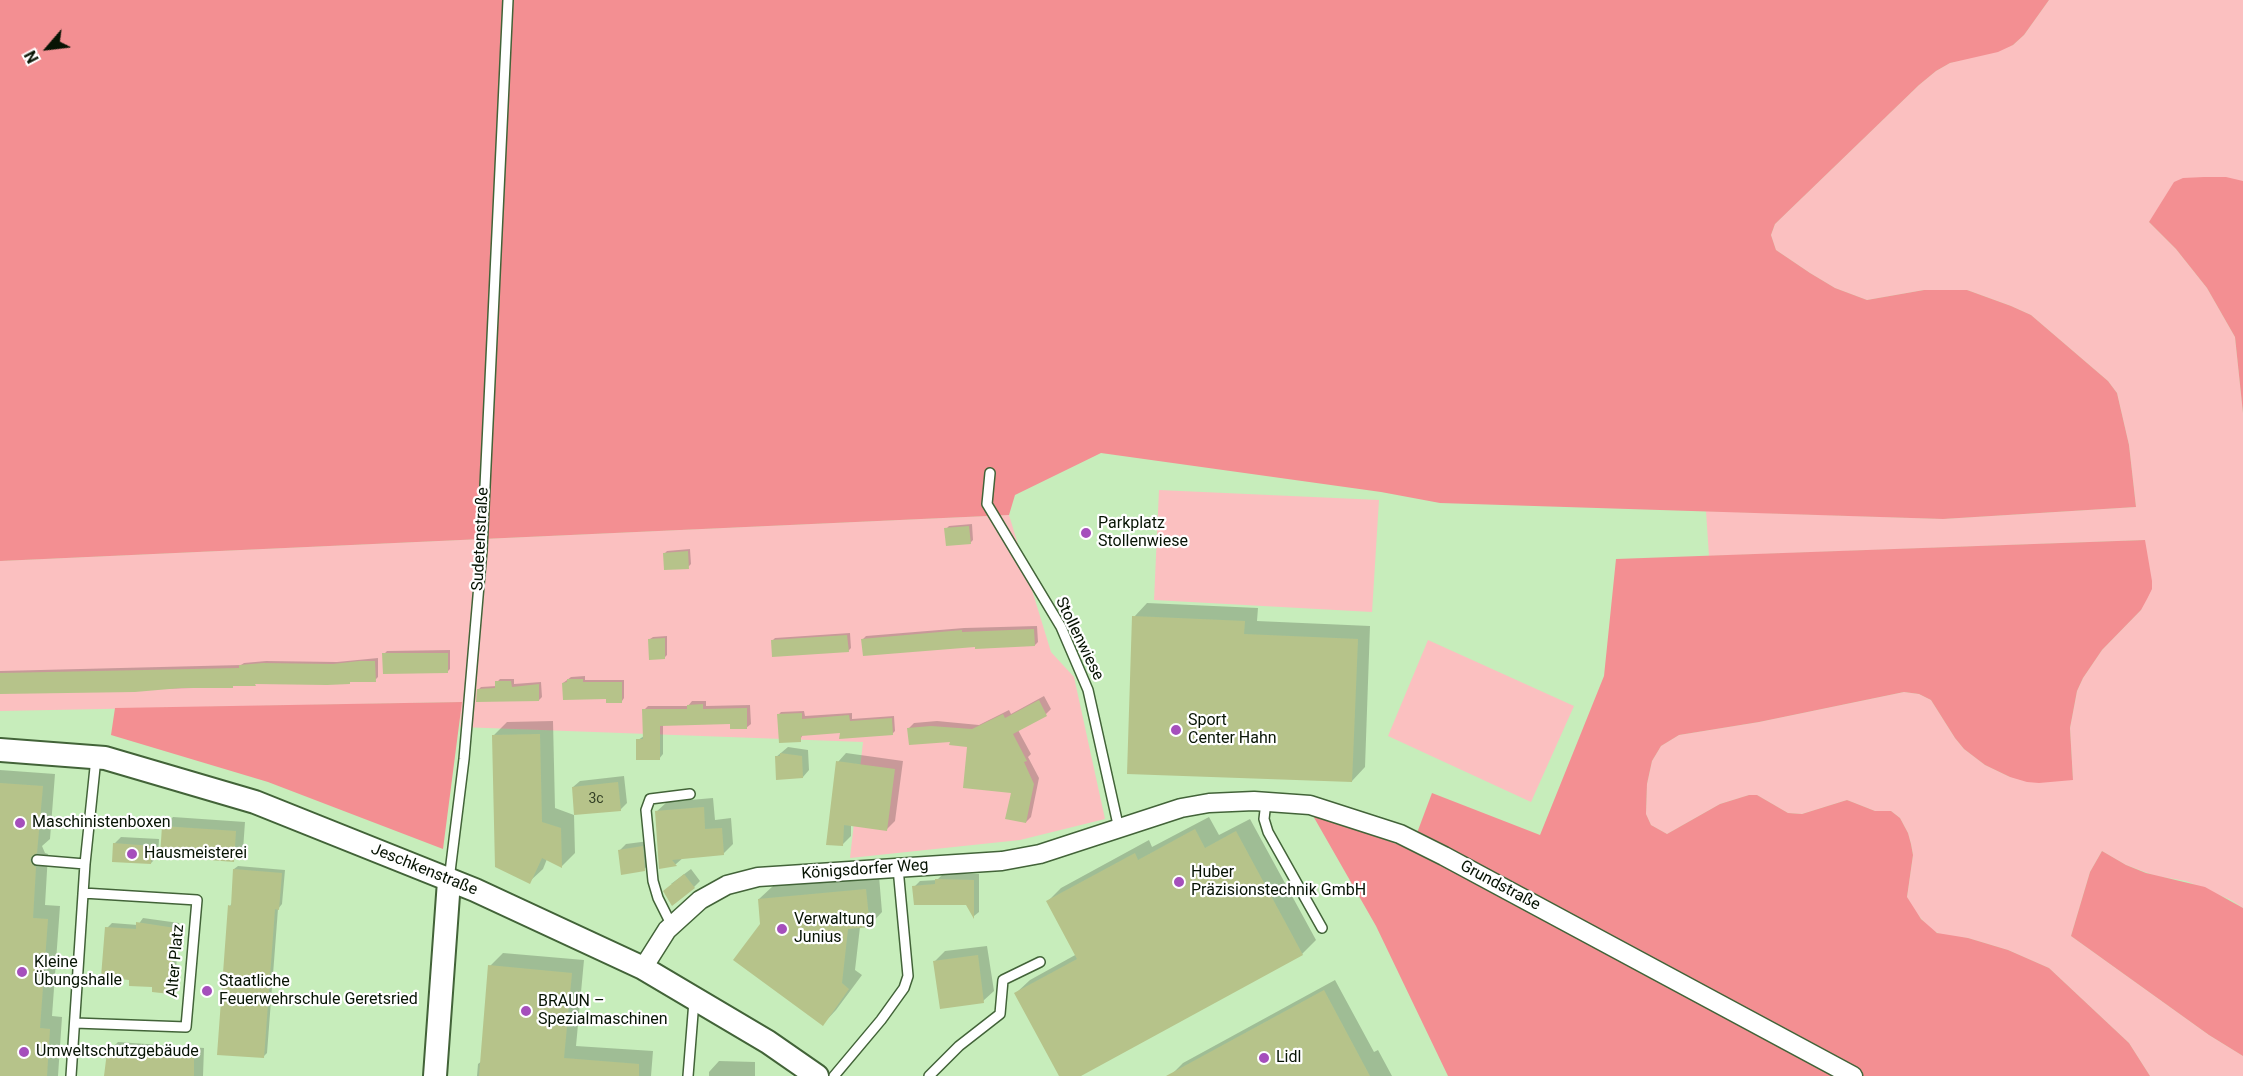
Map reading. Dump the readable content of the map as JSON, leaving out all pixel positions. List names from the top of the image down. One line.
{"streets":{"street":["Sudetenstraße","Jeschkenstraße","Königsdorfer Weg","Grundstraße"],"lane":["Stollenwiese","Alter Platz"]},"crossings":[["Sudetenstraße","Jeschkenstraße"],["Stollenwiese","Königsdorfer Weg"],["Stollenwiese","Grundstraße"],["Jeschkenstraße","Königsdorfer Weg"],["Königsdorfer Weg","Grundstraße"]],"places":["Parkplatz Stollenwiese","Sport Center Hahn","Maschinistenboxen","Hausmeisterei","Huber Präzisionstechnik GmbH","Verwaltung Junius","Kleine Übungshalle","Staatliche Feuerwehrschule Geretsried","BRAUN – Spezialmaschinen","Umweltschutzgebäude","Lidl"],"house_numbers":["3c"],"north":"bottom left"}
